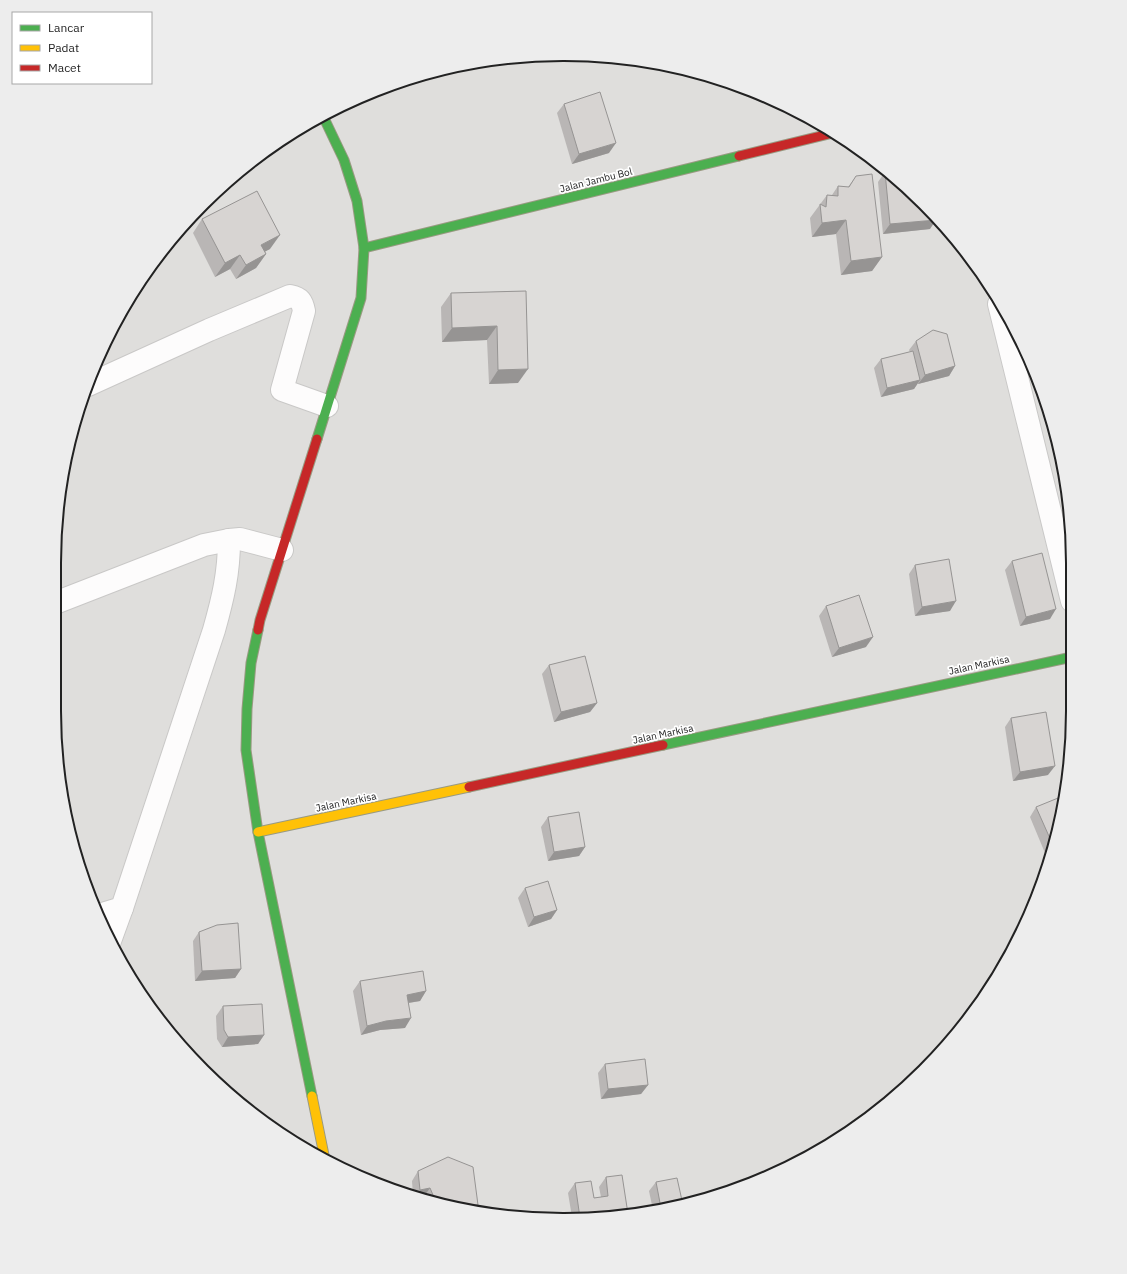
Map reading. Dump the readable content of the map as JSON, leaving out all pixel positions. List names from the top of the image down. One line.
{"streets":{"street":["Jalan Jambu Bol","Jalan Markisa"]},"legend":["Lancar","Padat","Macet"]}
